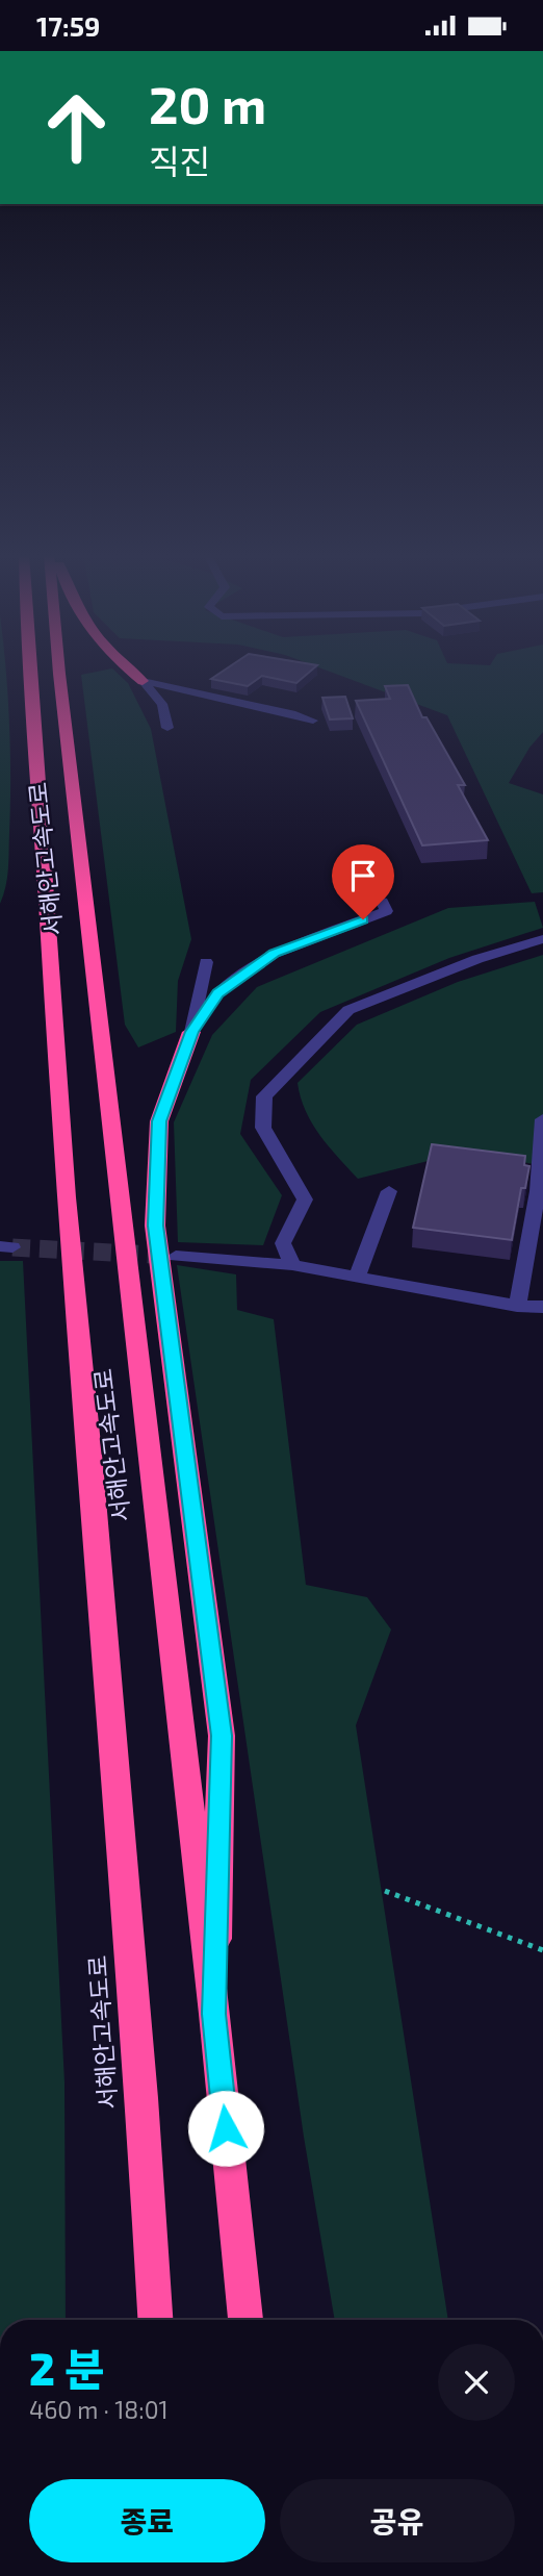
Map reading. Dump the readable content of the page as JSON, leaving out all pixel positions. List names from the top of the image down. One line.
{"streets":{"highway":["서해안고속도로"]},"page":{"status":"17:59","turn":["20 m","직진"],"heading":["2 분","460 m · 18:01"],"buttons":["종료","공유"]}}
